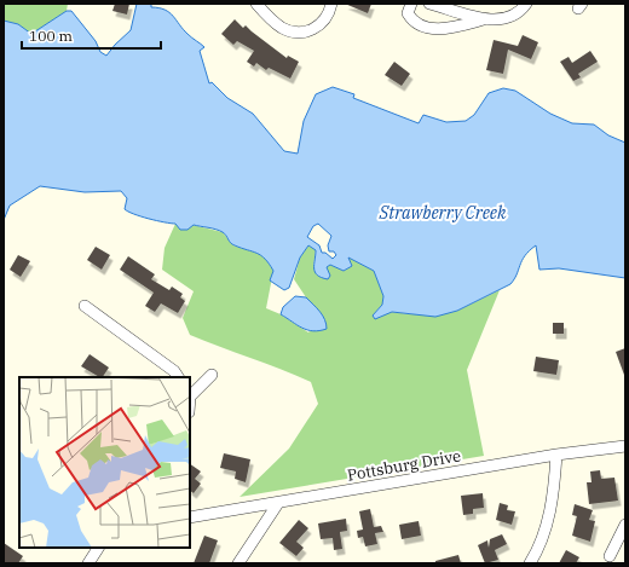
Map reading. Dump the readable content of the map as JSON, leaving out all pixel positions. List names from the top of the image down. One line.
{"streets":{"street":["Pottsburg Drive"]},"water":["Strawberry Creek"],"scale_bar":"100 m"}
